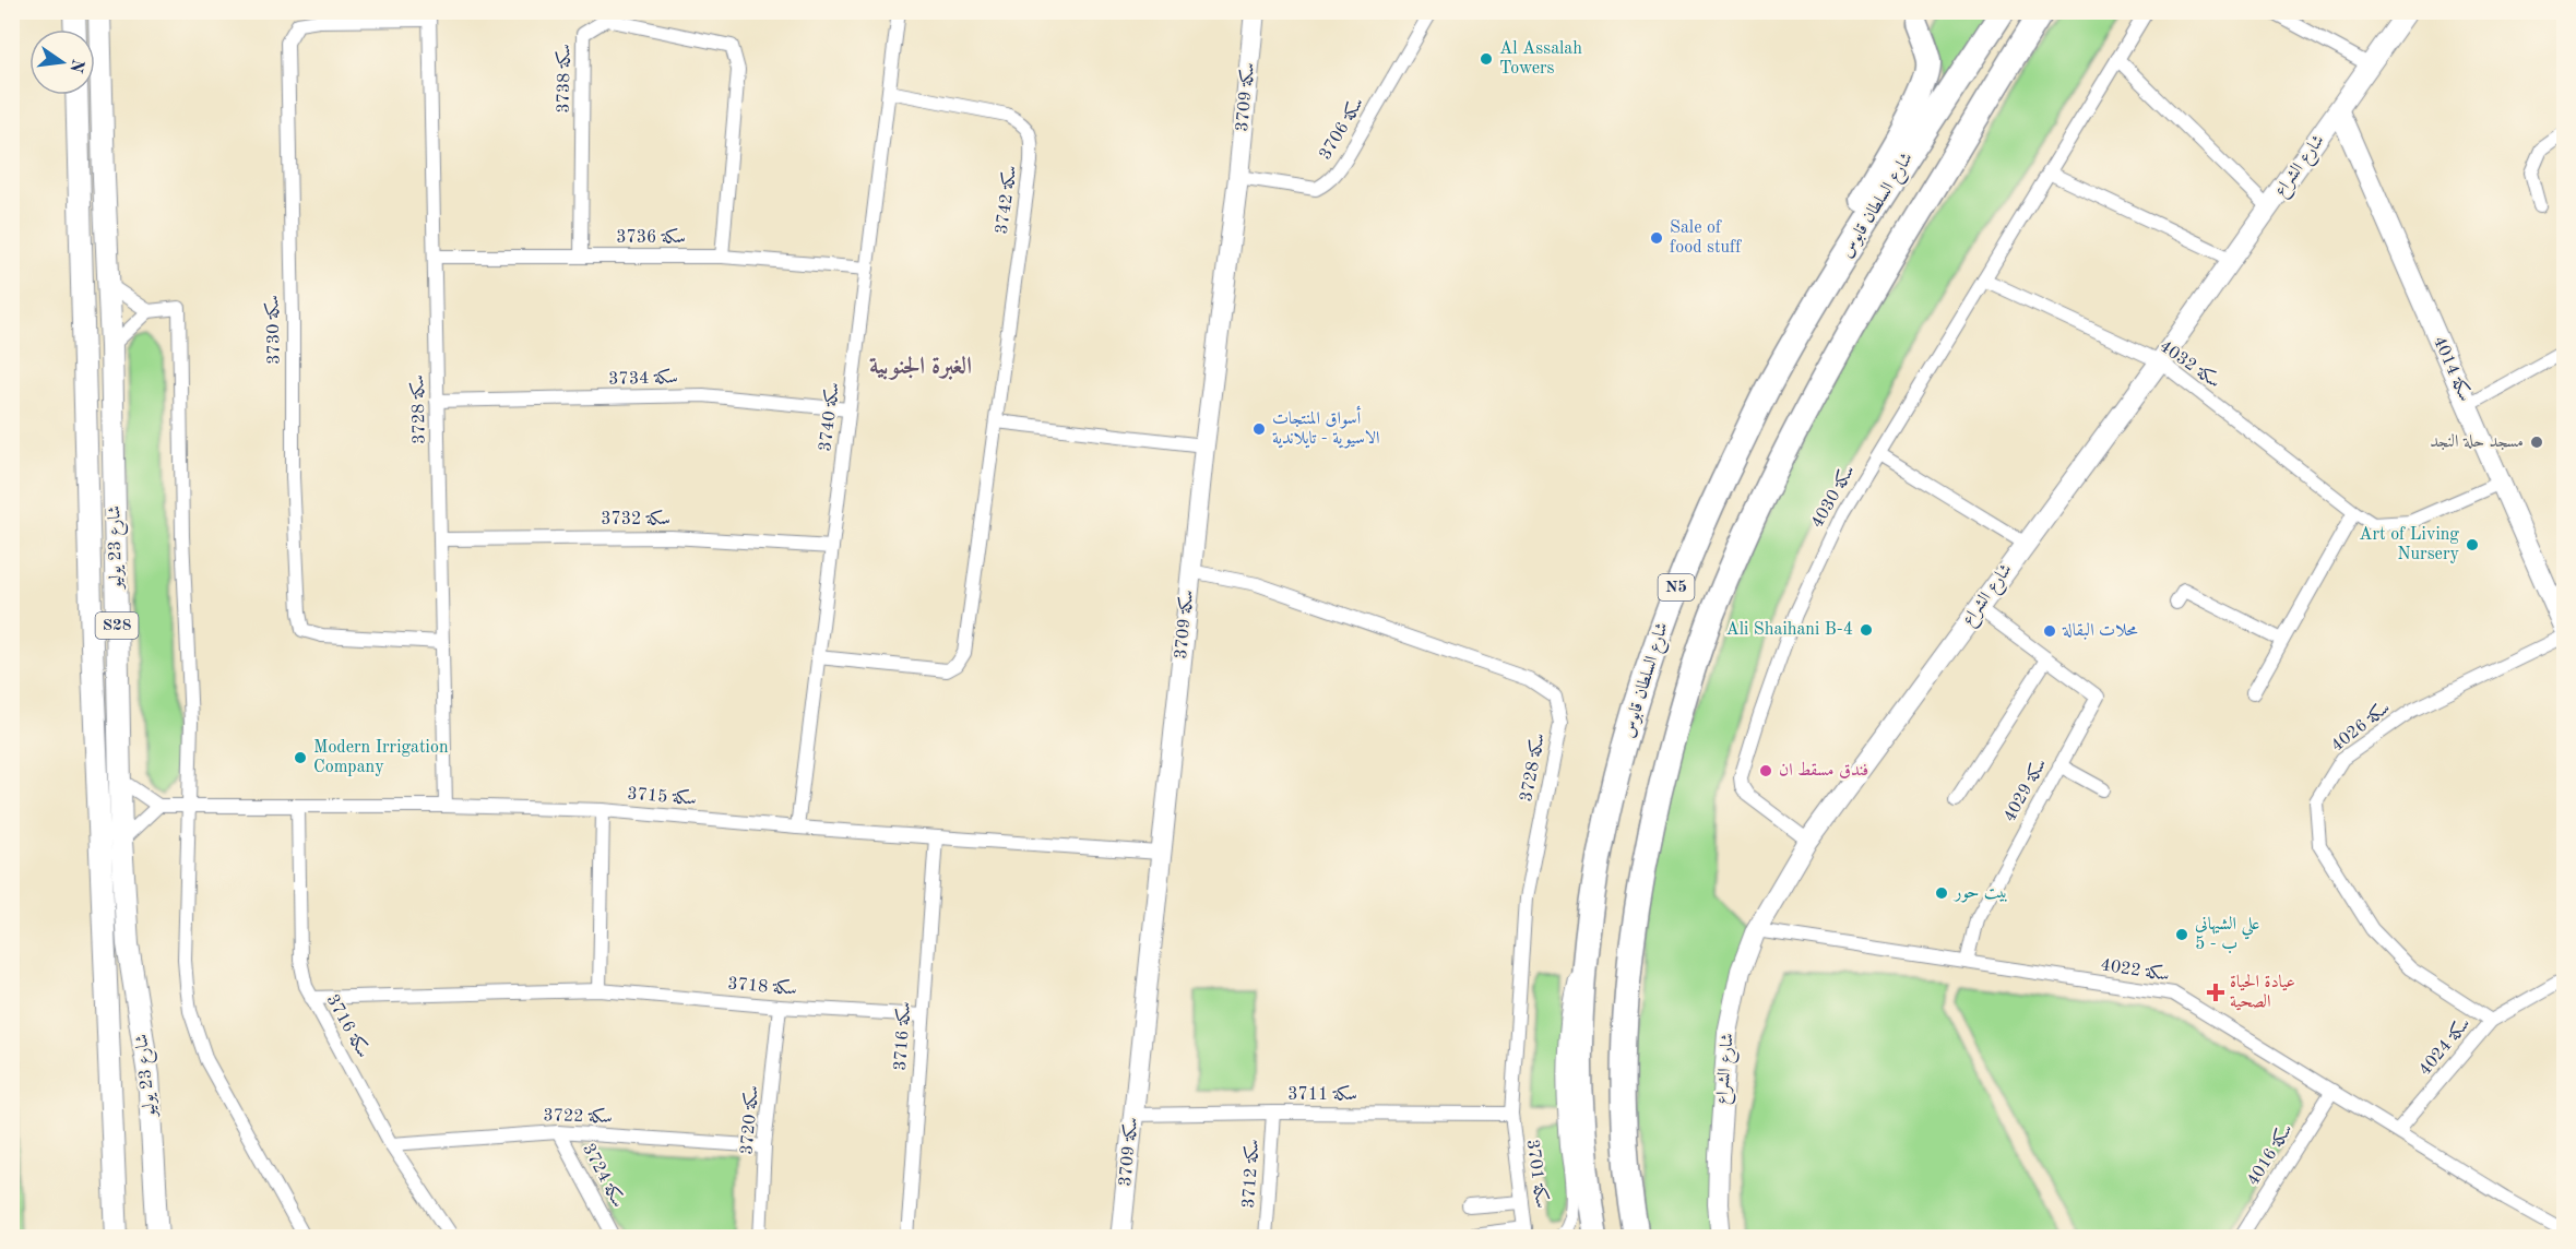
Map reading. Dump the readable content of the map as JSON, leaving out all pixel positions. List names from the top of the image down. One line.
{"streets":{"highway":["شارع السلطان قابوس","N5"],"main road":["شارع 23 يوليو","S28"],"street":["سكة 3738","سكة 3709","سكة 3706","شارع الشراع","سكة 3742","سكة 3736","سكة 3730","سكة 4032","سكة 4014","سكة 3734","سكة 3728","سكة 3740","سكة 4030","سكة 3732","سكة 4026","سكة 4029","سكة 3715","سكة 4022","سكة 3718","سكة 3716","سكة 4024","سكة 3711","سكة 3722","سكة 3720","سكة 4016","سكة 3712","سكة 3701","سكة 3724"]},"crossings":[["سكة 3738","سكة 3736"],["سكة 3709","سكة 3706"],["سكة 3709","سكة 3728"],["سكة 3709","سكة 3715"],["سكة 3709","سكة 3711"],["شارع الشراع","سكة 4032"],["شارع الشراع","سكة 4014"],["شارع الشراع","سكة 4030"],["شارع الشراع","سكة 4029"],["شارع الشراع","سكة 4022"],["سكة 3742","سكة 3740"],["سكة 3736","سكة 3728"],["سكة 3736","سكة 3740"],["سكة 3730","سكة 3728"],["سكة 4032","سكة 4014"],["سكة 4032","سكة 4030"],["سكة 3734","سكة 3728"],["سكة 3734","سكة 3740"],["سكة 3728","سكة 3732"],["سكة 3728","سكة 3715"],["سكة 3728","سكة 3711"],["سكة 3728","سكة 3701"],["سكة 3740","سكة 3732"],["سكة 3740","سكة 3715"],["سكة 4026","سكة 4024"],["سكة 4029","سكة 4022"],["سكة 3715","سكة 3716"],["سكة 4022","سكة 4024"],["سكة 4022","سكة 4016"],["سكة 3718","سكة 3716"],["سكة 3718","سكة 3720"],["سكة 3716","سكة 3722"],["سكة 3711","سكة 3712"],["سكة 3711","سكة 3701"],["سكة 3722","سكة 3720"],["سكة 3722","سكة 3724"]],"districts":["الغبرة الجنوبية"],"places":{"other":["Al Assalah Towers","Sale of food stuff","أسواق المنتجات الاسيوية - تايلاندية","مسجد حلة النجد","Art of Living Nursery","Ali Shaihani B-4","محلات البقالة","Modern Irrigation Company","فندق مسقط ان","بيت حور","علي الشيهاني ب - 5"],"health":["عيادة الحياة الصحية"]},"north":"right"}
